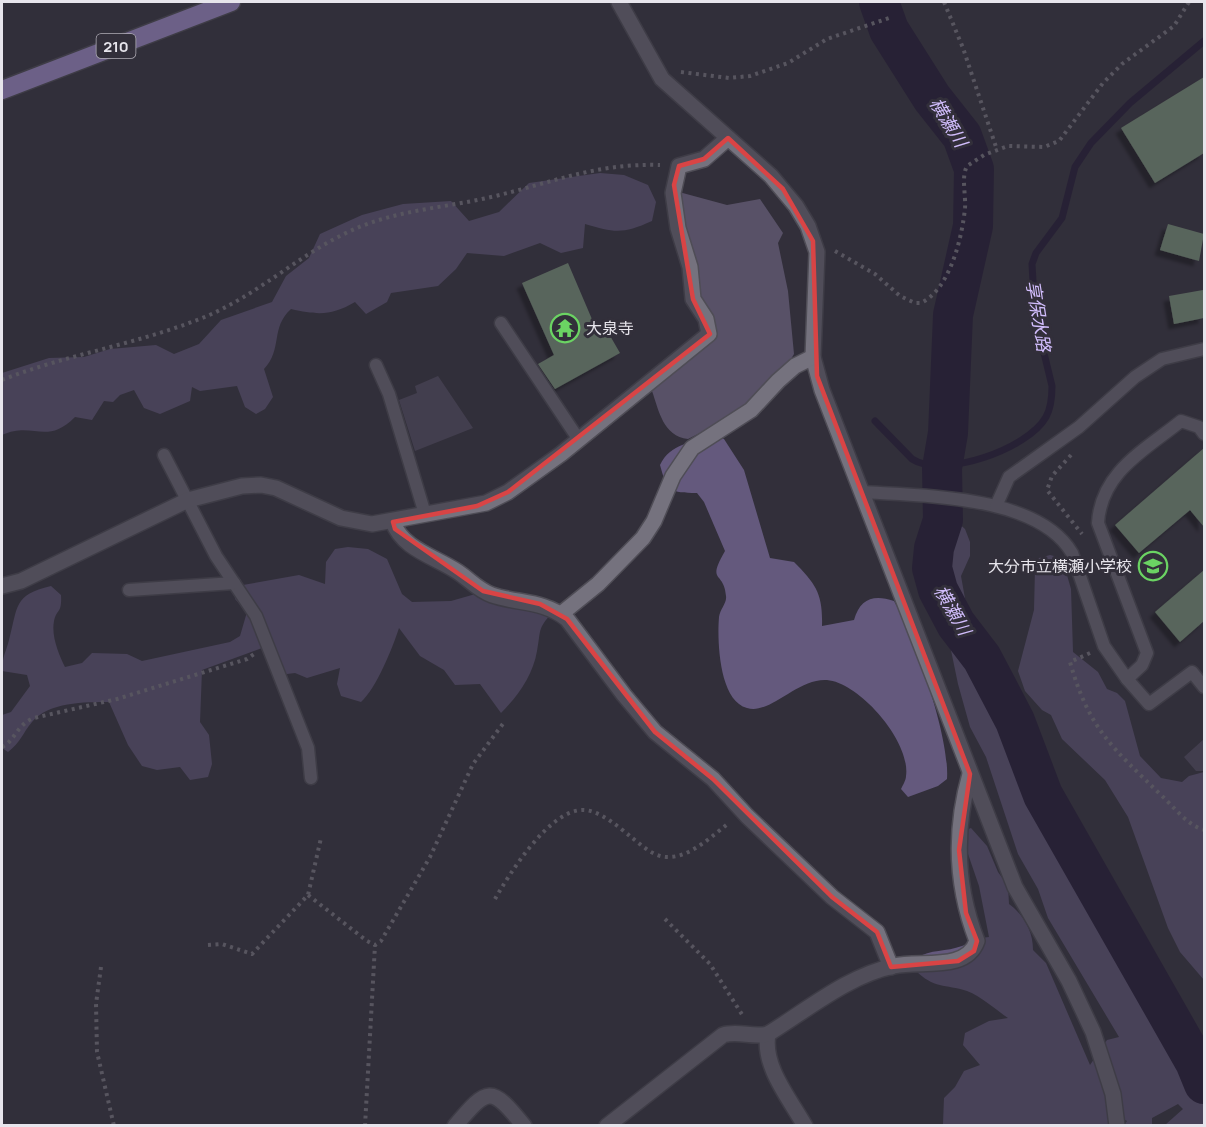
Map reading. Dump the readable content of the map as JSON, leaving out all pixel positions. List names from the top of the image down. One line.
{"streets":{"highway":["210"]},"water":["横瀬川","享保水路"],"places":{"temple":["大泉寺"],"school or university":["大分市立横瀬小学校"]}}
